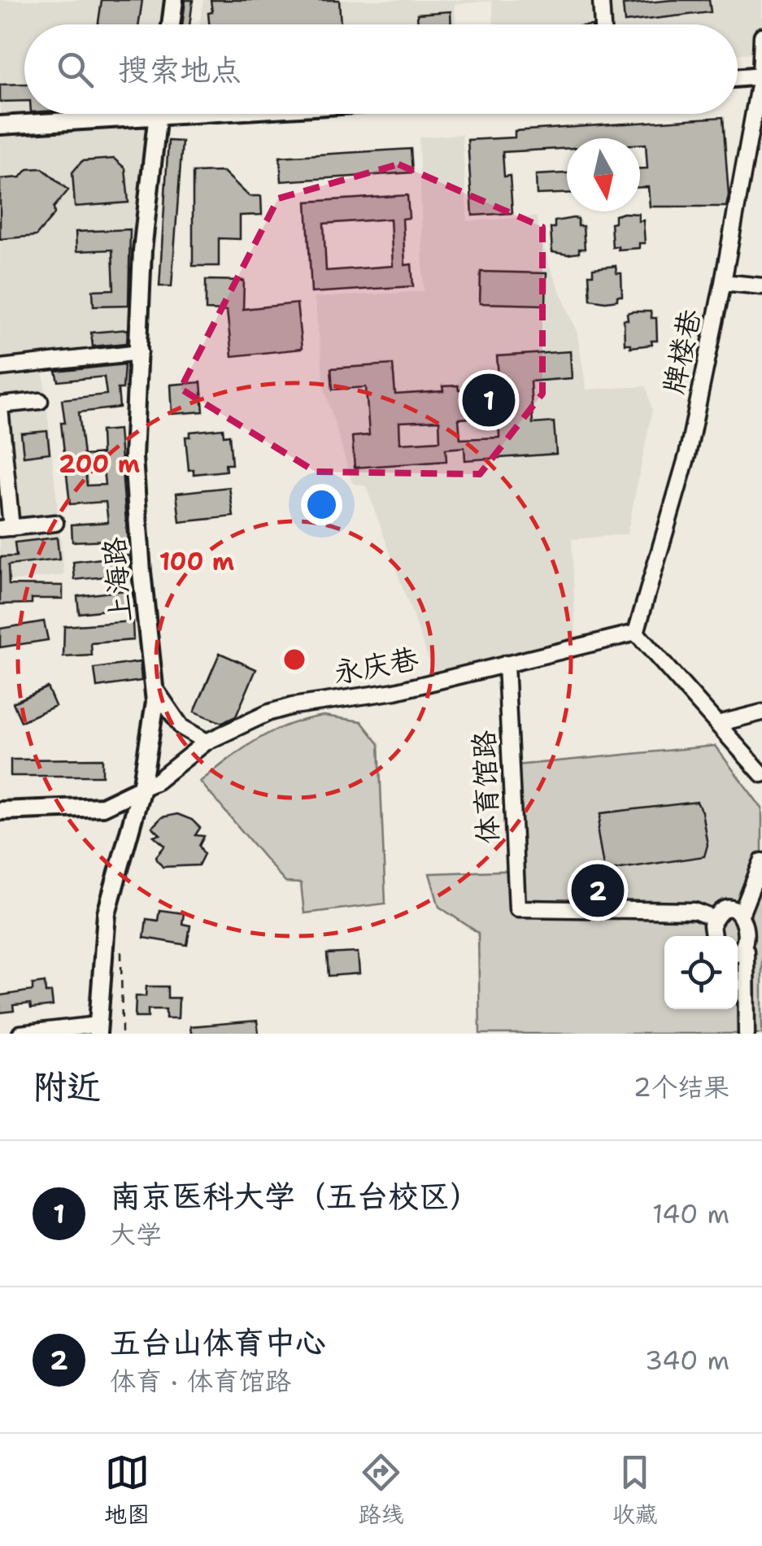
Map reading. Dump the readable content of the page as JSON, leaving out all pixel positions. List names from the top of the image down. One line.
{"streets":{"main road":["上海路"],"street":["牌楼巷","永庆巷","体育馆路"]},"crossings":[["牌楼巷","永庆巷"],["上海路","永庆巷"],["永庆巷","体育馆路"]],"north":"bottom","page":{"search":"搜索地点","pins":["1","2"],"heading":["附近","2个结果"],"list":[{"mark":"1","name":"南京医科大学（五台校区）","note":"大学","value":"140 m"},{"mark":"2","name":"五台山体育中心","note":"体育 · 体育馆路","value":"340 m"}],"nav":["地图","路线","收藏"]},"rings":["200 m","100 m"]}
